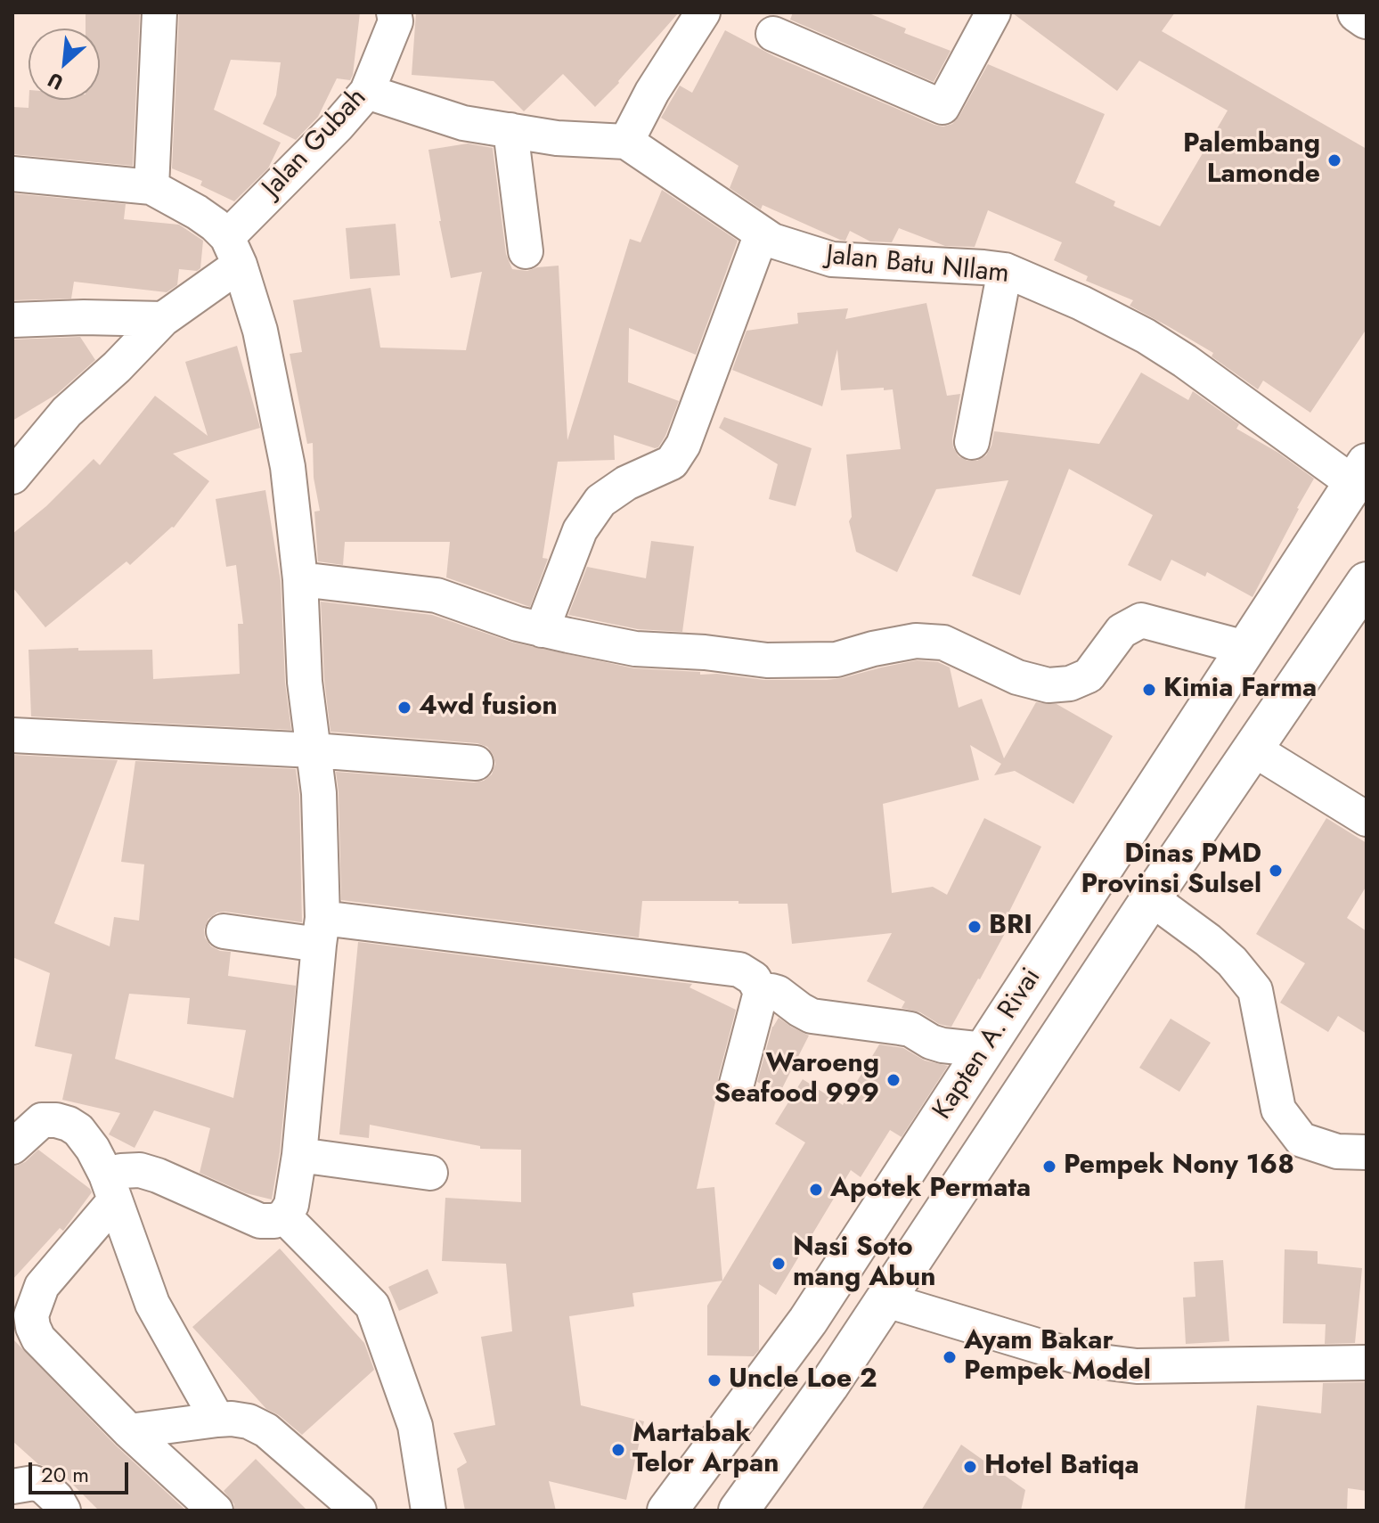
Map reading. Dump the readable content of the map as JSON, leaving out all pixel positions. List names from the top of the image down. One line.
{"streets":{"main road":["Kapten A. Rivai"],"street":["Jalan Gubah","Jalan Batu NIlam"]},"crossings":[["Jalan Batu NIlam","Kapten A. Rivai"]],"places":["Palembang Lamonde","Kimia Farma","4wd fusion","Dinas PMD Provinsi Sulsel","BRI","Waroeng Seafood 999","Pempek Nony 168","Apotek Permata","Nasi Soto mang Abun","Ayam Bakar Pempek Model","Uncle Loe 2","Martabak Telor Arpan","Hotel Batiqa"],"scale_bar":"20 m","north":"bottom left"}
